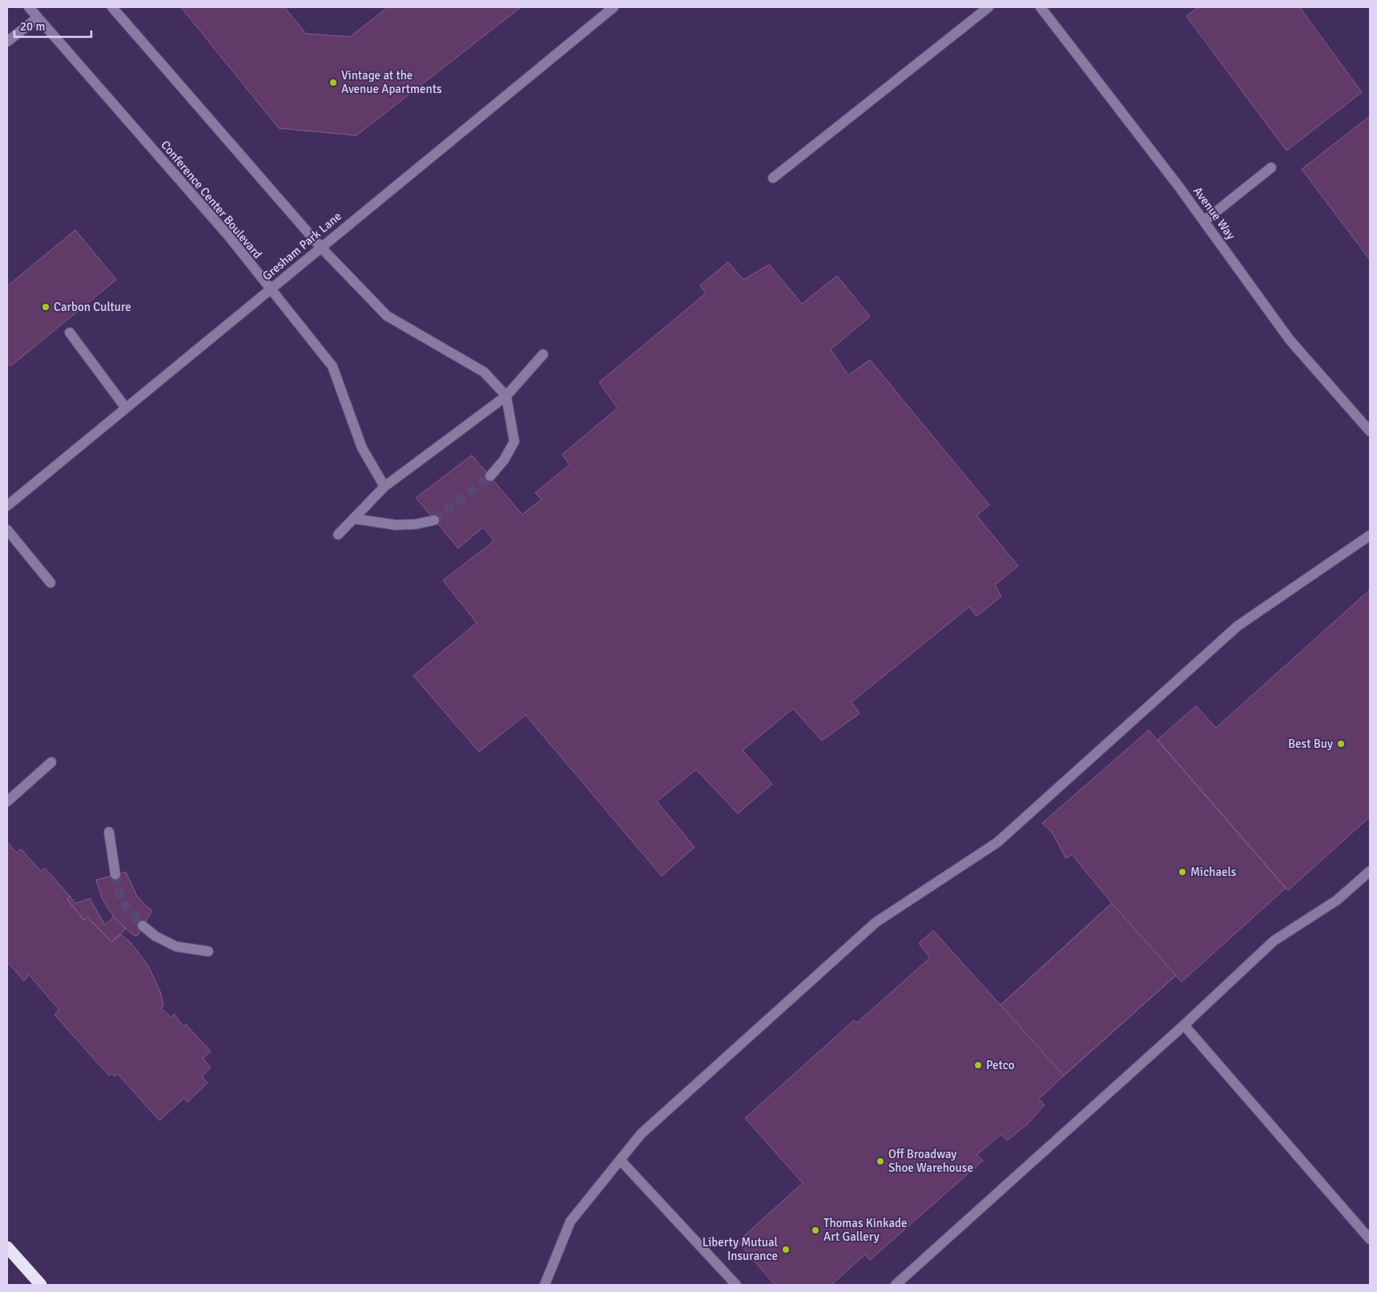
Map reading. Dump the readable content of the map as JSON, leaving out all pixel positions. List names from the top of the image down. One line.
{"streets":{"street":["Conference Center Boulevard","Avenue Way","Gresham Park Lane"]},"crossings":[["Conference Center Boulevard","Gresham Park Lane"]],"places":["Vintage at the Avenue Apartments","Carbon Culture","Best Buy","Michaels","Petco","Off Broadway Shoe Warehouse","Thomas Kinkade Art Gallery","Liberty Mutual Insurance"],"scale_bar":"20 m"}
